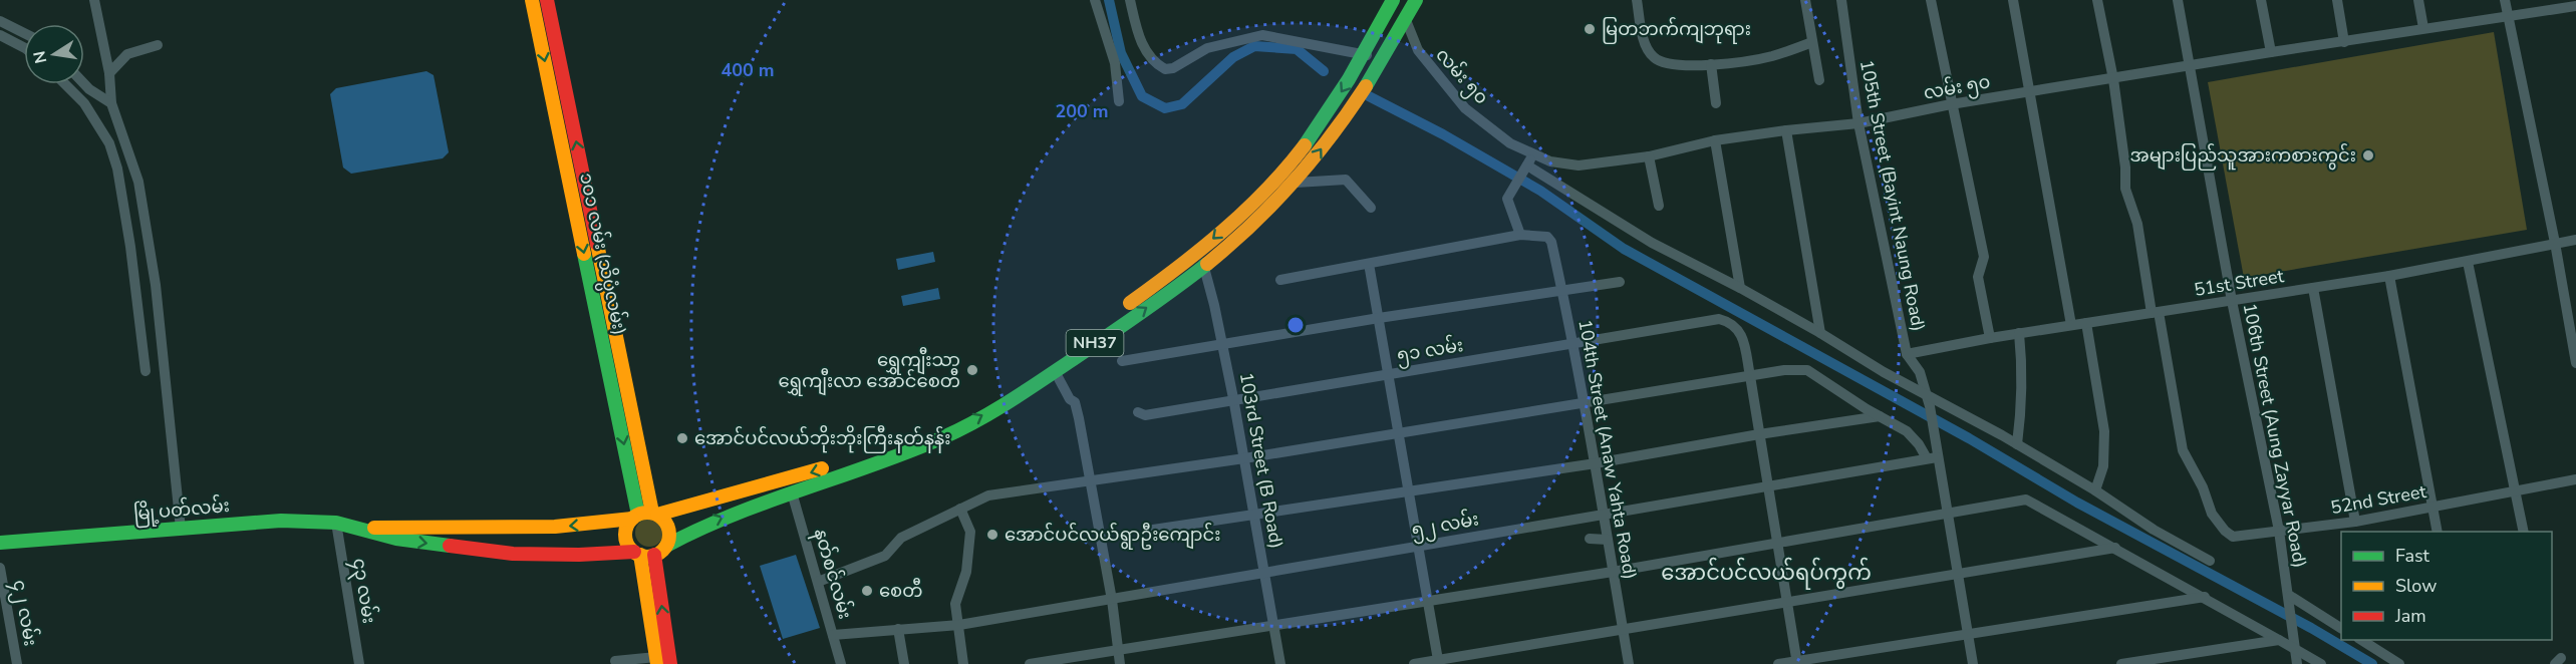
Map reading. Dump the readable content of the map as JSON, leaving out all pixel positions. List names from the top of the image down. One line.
{"streets":{"main road":["၁၀၁ လမ်း (သိပ္ပံလမ်း)","NH37","မြို့ပတ်လမ်း"],"street":["လမ်း ၅၀","105th Street (Bayint Naung Road)","51st Street","၅၁ လမ်း","106th Street (Aung Zayyar Road)","104th Street (Anaw Yahta Road)","103rd Street (B Road)","52nd Street","၅၂ လမ်း","နတ်စင်လမ်း","၄၃ လမ်း","၄၂ လမ်း"]},"crossings":[["လမ်း ၅၀","105th Street (Bayint Naung Road)"],["လမ်း ၅၀","NH37"],["လမ်း ၅၀","106th Street (Aung Zayyar Road)"],["105th Street (Bayint Naung Road)","51st Street"],["105th Street (Bayint Naung Road)","၅၂ လမ်း"],["၁၀၁ လမ်း (သိပ္ပံလမ်း)","NH37"],["51st Street","106th Street (Aung Zayyar Road)"],["51st Street","52nd Street"],["NH37","103rd Street (B Road)"],["NH37","နတ်စင်လမ်း"],["၅၁ လမ်း","104th Street (Anaw Yahta Road)"],["၅၁ လမ်း","103rd Street (B Road)"],["106th Street (Aung Zayyar Road)","52nd Street"],["104th Street (Anaw Yahta Road)","၅၂ လမ်း"],["103rd Street (B Road)","၅၂ လမ်း"],["မြို့ပတ်လမ်း","၄၃ လမ်း"],["၅၂ လမ်း","နတ်စင်လမ်း"]],"districts":["အောင်ပင်လယ်ရပ်ကွက်"],"places":["မြတဘက်ကျဘုရား","အများပြည်သူအားကစားကွင်း","ရွှေကျီးသာ ရွှေကျီးလာ အောင်စေတီ","အောင်ပင်လယ်ဘိုးဘိုးကြီးနတ်နန်း","အောင်ပင်လယ်ရွာဦးကျောင်း","စေတီ"],"legend":["Fast","Slow","Jam"],"north":"left","rings":["400 m","200 m"]}
